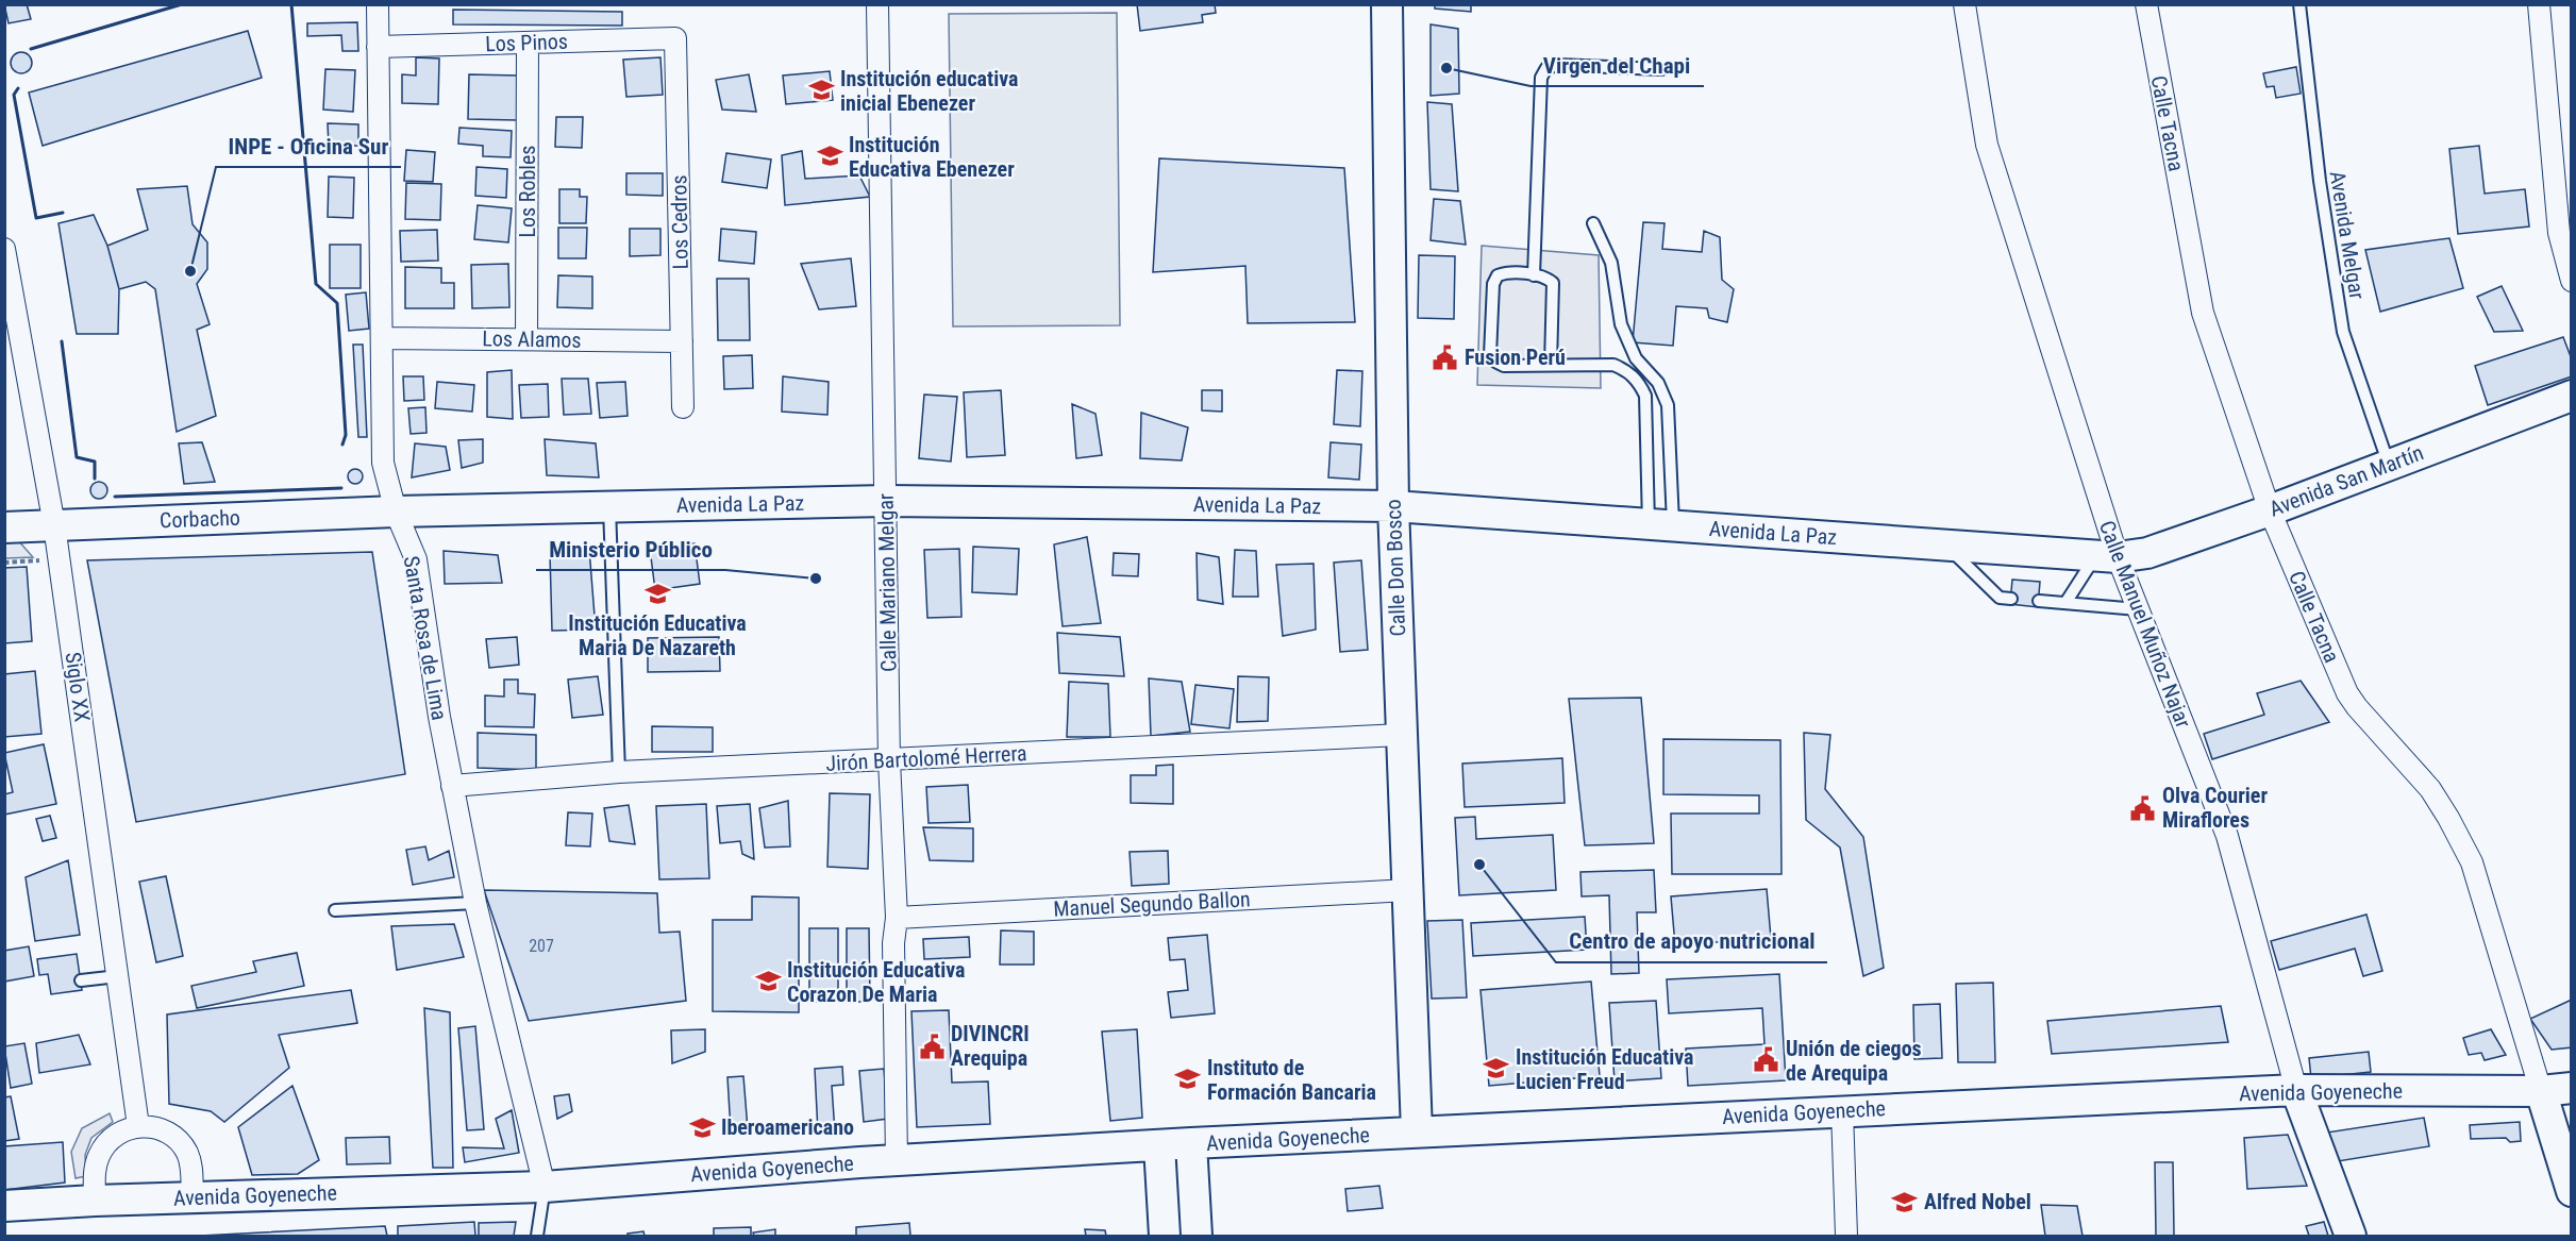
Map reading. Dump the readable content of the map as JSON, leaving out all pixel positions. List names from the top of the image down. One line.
{"streets":{"street":["Los Pinos","Calle Tacna","Los Robles","Los Cedros","Los Alamos","Avenida San Martín","Avenida La Paz","Corbacho","Calle Don Bosco","Calle Mariano Melgar","Calle Manuel Muñoz Najar","Santa Rosa de Lima","Siglo XX","Jirón Bartolomé Herrera","Manuel Segundo Ballon","Avenida Goyeneche"],"lane":["Avenida Melgar"]},"crossings":[["Los Pinos","Los Robles"],["Los Pinos","Los Cedros"],["Los Pinos","Santa Rosa de Lima"],["Calle Tacna","Avenida San Martín"],["Calle Tacna","Avenida Goyeneche"],["Los Robles","Los Alamos"],["Los Cedros","Los Alamos"],["Avenida Melgar","Avenida San Martín"],["Los Alamos","Santa Rosa de Lima"],["Avenida San Martín","Avenida La Paz"],["Avenida San Martín","Calle Manuel Muñoz Najar"],["Avenida La Paz","Corbacho"],["Avenida La Paz","Calle Don Bosco"],["Avenida La Paz","Calle Mariano Melgar"],["Avenida La Paz","Calle Manuel Muñoz Najar"],["Avenida La Paz","Santa Rosa de Lima"],["Corbacho","Santa Rosa de Lima"],["Corbacho","Siglo XX"],["Calle Don Bosco","Jirón Bartolomé Herrera"],["Calle Don Bosco","Manuel Segundo Ballon"],["Calle Don Bosco","Avenida Goyeneche"],["Calle Mariano Melgar","Jirón Bartolomé Herrera"],["Calle Mariano Melgar","Manuel Segundo Ballon"],["Calle Mariano Melgar","Avenida Goyeneche"],["Calle Manuel Muñoz Najar","Avenida Goyeneche"],["Santa Rosa de Lima","Jirón Bartolomé Herrera"],["Santa Rosa de Lima","Avenida Goyeneche"]],"places":{"other":["Virgen del Chapi","INPE - Oficina Sur","Ministerio Público","Centro de apoyo nutricional"],"school or university":["Institución educativa inicial Ebenezer","Institución Educativa Ebenezer","Institución Educativa Maria De Nazareth","Institución Educativa Corazon De Maria","Institución Educativa Lucien Freud","Instituto de Formación Bancaria","Iberoamericano","Alfred Nobel"],"public building":["Fusion Perú","Olva Courier Miraflores","DIVINCRI Arequipa","Unión de ciegos de Arequipa"]},"house_numbers":["207"]}
